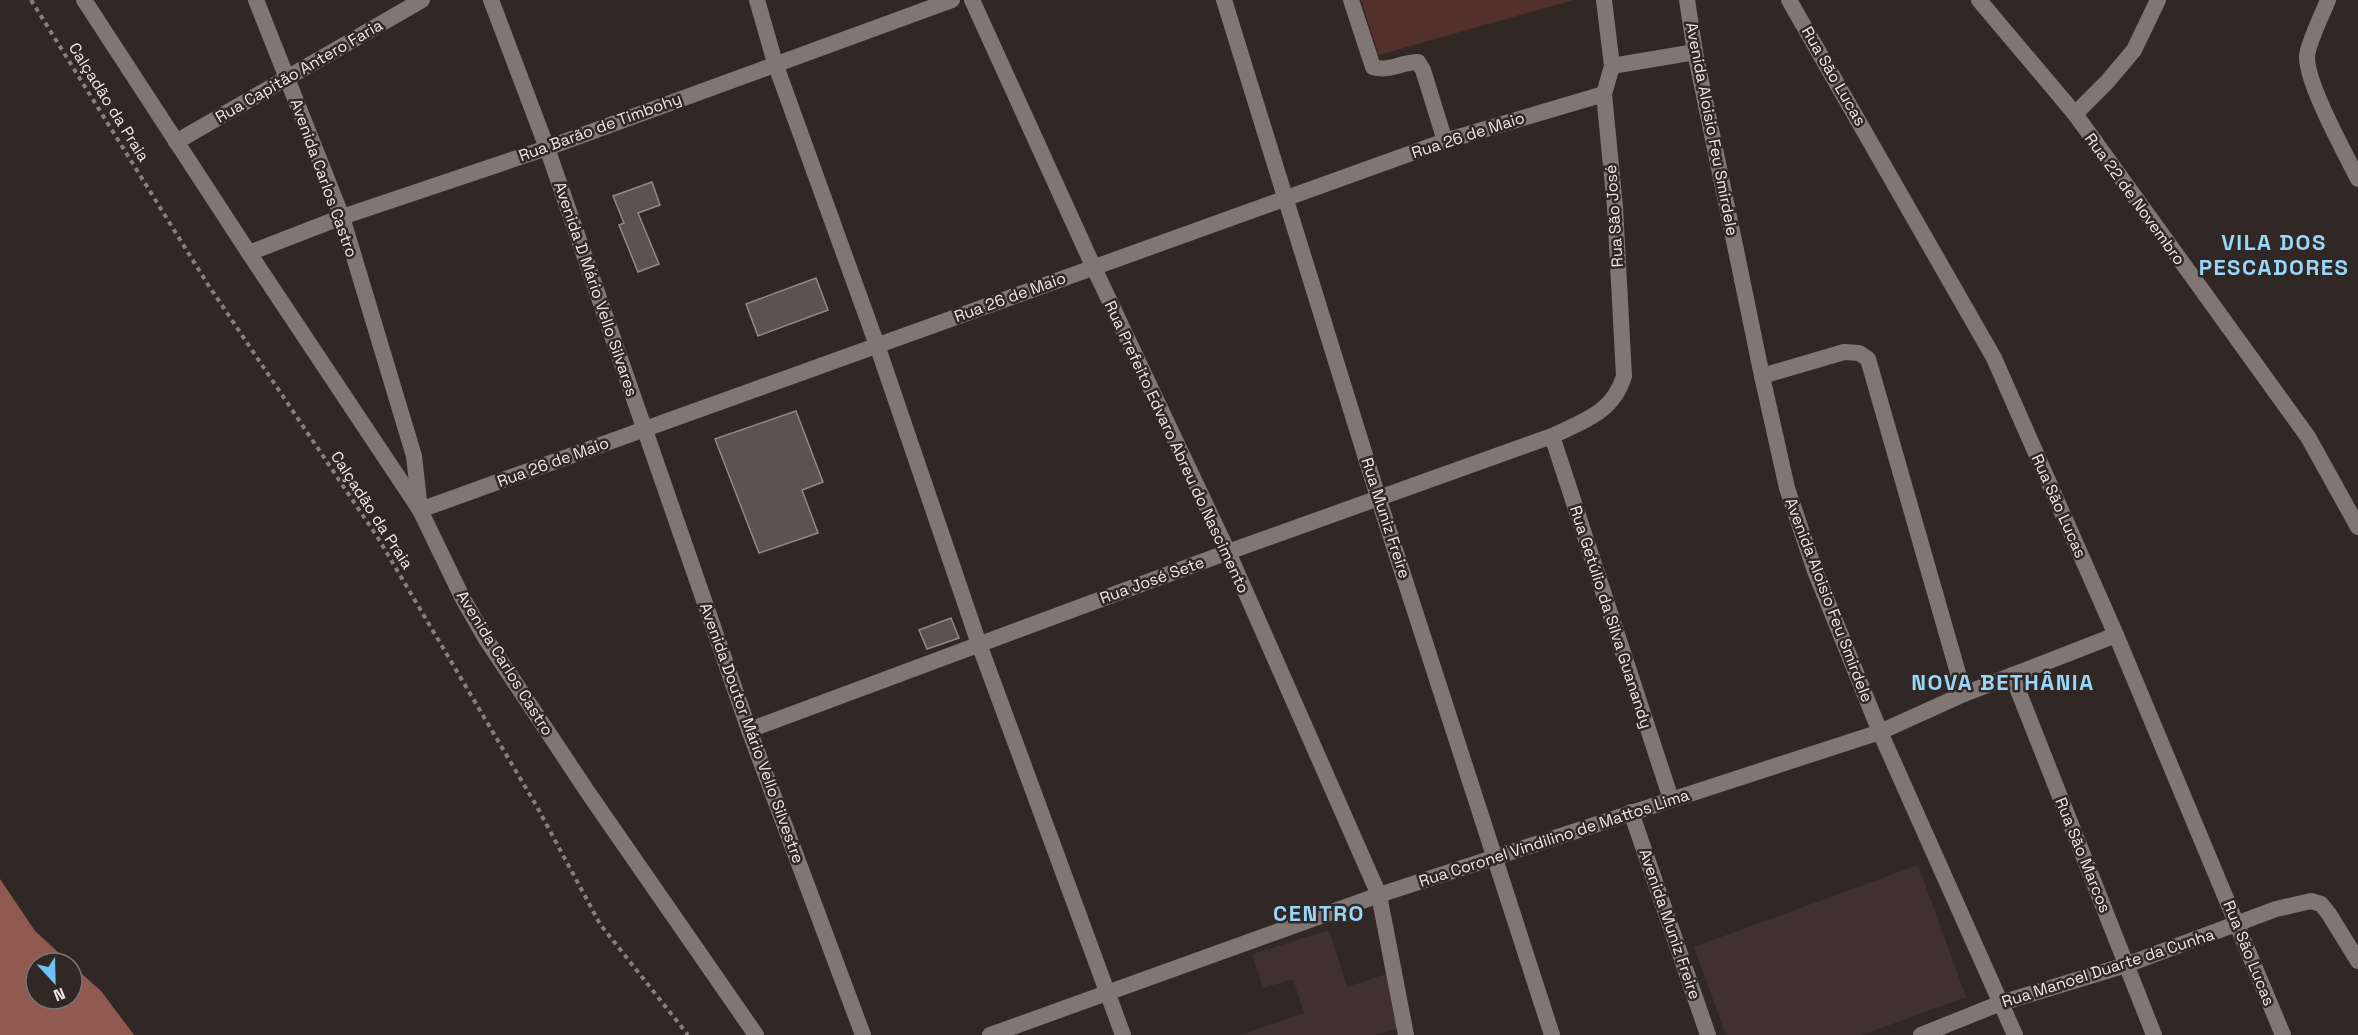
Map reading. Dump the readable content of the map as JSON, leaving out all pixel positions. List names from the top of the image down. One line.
{"streets":{"street":["Rua Capitão Antero Faria","Rua São Lucas","Rua Barão de Timbohy","Avenida Aloisio Feu Smirdele","Rua 26 de Maio","Avenida Carlos Castro","Rua 22 de Novembro","Rua São José","Avenida D Mário Vello Silvares","Rua Prefeito Edvaro Abreu do Nascimento","Rua Muniz Freire","Rua José Sete","Rua Getúlio da Silva Guanandy","Avenida Doutor Mário Vello Silvestre","Rua Coronel Vindilino de Mattos Lima","Rua São Marcos","Avenida Muniz Freire","Rua Manoel Duarte da Cunha"],"path":["Calçadão da Praia"]},"crossings":[["Rua Capitão Antero Faria","Avenida Carlos Castro"],["Rua São Lucas","Rua Coronel Vindilino de Mattos Lima"],["Rua São Lucas","Rua Manoel Duarte da Cunha"],["Rua Barão de Timbohy","Avenida Carlos Castro"],["Rua Barão de Timbohy","Avenida D Mário Vello Silvares"],["Avenida Aloisio Feu Smirdele","Rua Coronel Vindilino de Mattos Lima"],["Avenida Aloisio Feu Smirdele","Rua Manoel Duarte da Cunha"],["Rua 26 de Maio","Avenida Carlos Castro"],["Rua 26 de Maio","Rua São José"],["Rua 26 de Maio","Avenida D Mário Vello Silvares"],["Rua 26 de Maio","Rua Prefeito Edvaro Abreu do Nascimento"],["Rua 26 de Maio","Rua Muniz Freire"],["Rua 26 de Maio","Avenida Doutor Mário Vello Silvestre"],["Rua São José","Rua José Sete"],["Avenida D Mário Vello Silvares","Avenida Doutor Mário Vello Silvestre"],["Rua Prefeito Edvaro Abreu do Nascimento","Rua José Sete"],["Rua Prefeito Edvaro Abreu do Nascimento","Rua Coronel Vindilino de Mattos Lima"],["Rua Muniz Freire","Rua José Sete"],["Rua Muniz Freire","Rua Coronel Vindilino de Mattos Lima"],["Rua José Sete","Rua Getúlio da Silva Guanandy"],["Rua José Sete","Avenida Doutor Mário Vello Silvestre"],["Rua Getúlio da Silva Guanandy","Rua Coronel Vindilino de Mattos Lima"],["Rua Coronel Vindilino de Mattos Lima","Rua São Marcos"],["Rua Coronel Vindilino de Mattos Lima","Avenida Muniz Freire"],["Rua São Marcos","Rua Manoel Duarte da Cunha"]],"districts":["VILA DOS PESCADORES","NOVA BETHÂNIA","CENTRO"],"north":"bottom"}
